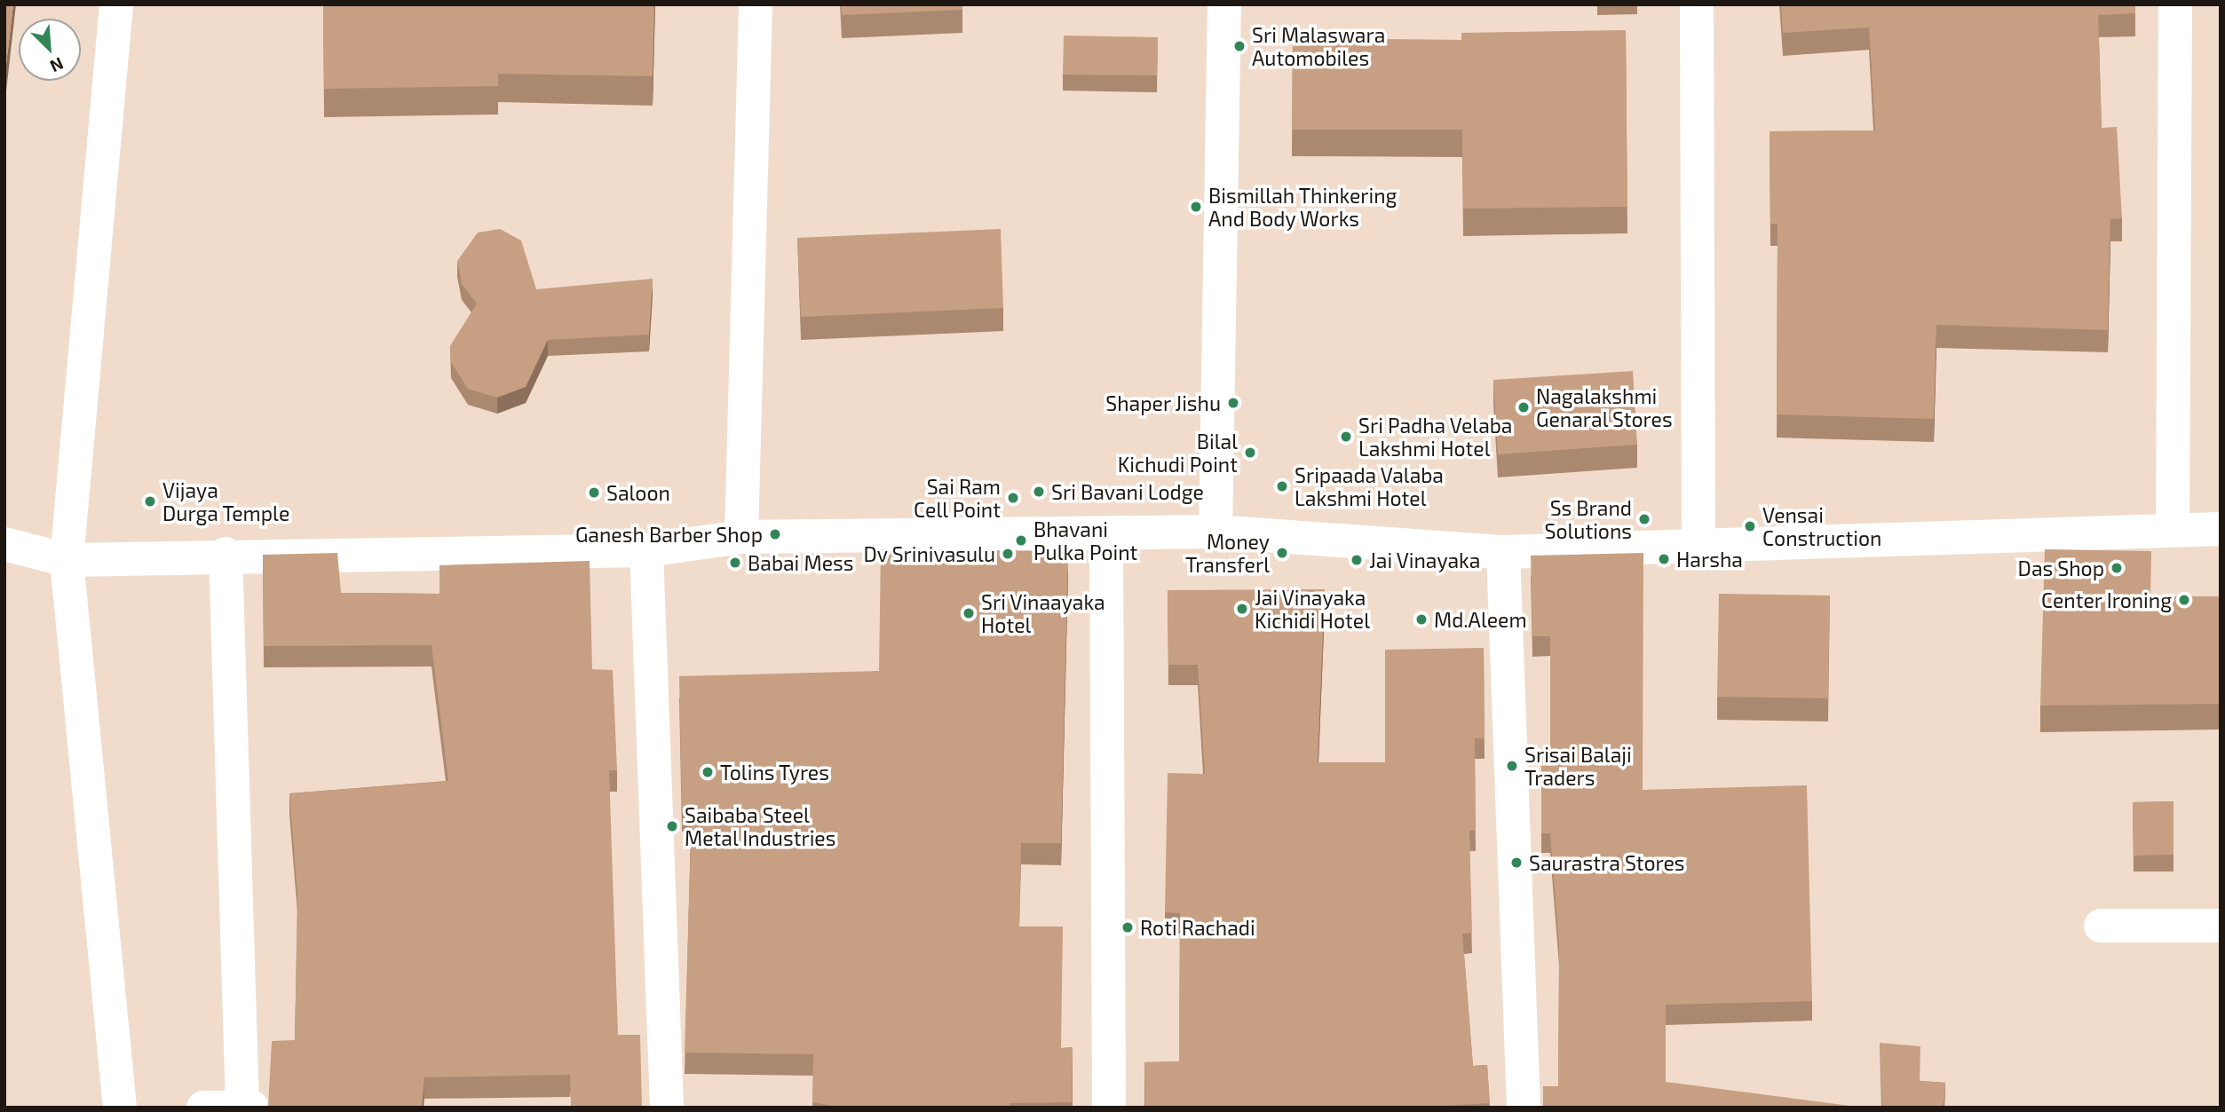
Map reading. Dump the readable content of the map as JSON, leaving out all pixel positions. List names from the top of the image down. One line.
{"places":["Sri Malaswara Automobiles","Bismillah Thinkering And Body Works","Shaper Jishu","Nagalakshmi Genaral Stores","Sri Padha Velaba Lakshmi Hotel","Bilal Kichudi Point","Sripaada Valaba Lakshmi Hotel","Sri Bavani Lodge","Saloon","Sai Ram Cell Point","Vijaya Durga Temple","Ss Brand Solutions","Vensai Construction","Ganesh Barber Shop","Bhavani Pulka Point","Money Transferl","Dv Srinivasulu","Harsha","Jai Vinayaka","Babai Mess","Das Shop","Center Ironing","Jai Vinayaka Kichidi Hotel","Sri Vinaayaka Hotel","Md.Aleem","Srisai Balaji Traders","Tolins Tyres","Saibaba Steel Metal Industries","Saurastra Stores","Roti Rachadi"],"north":"bottom right"}
